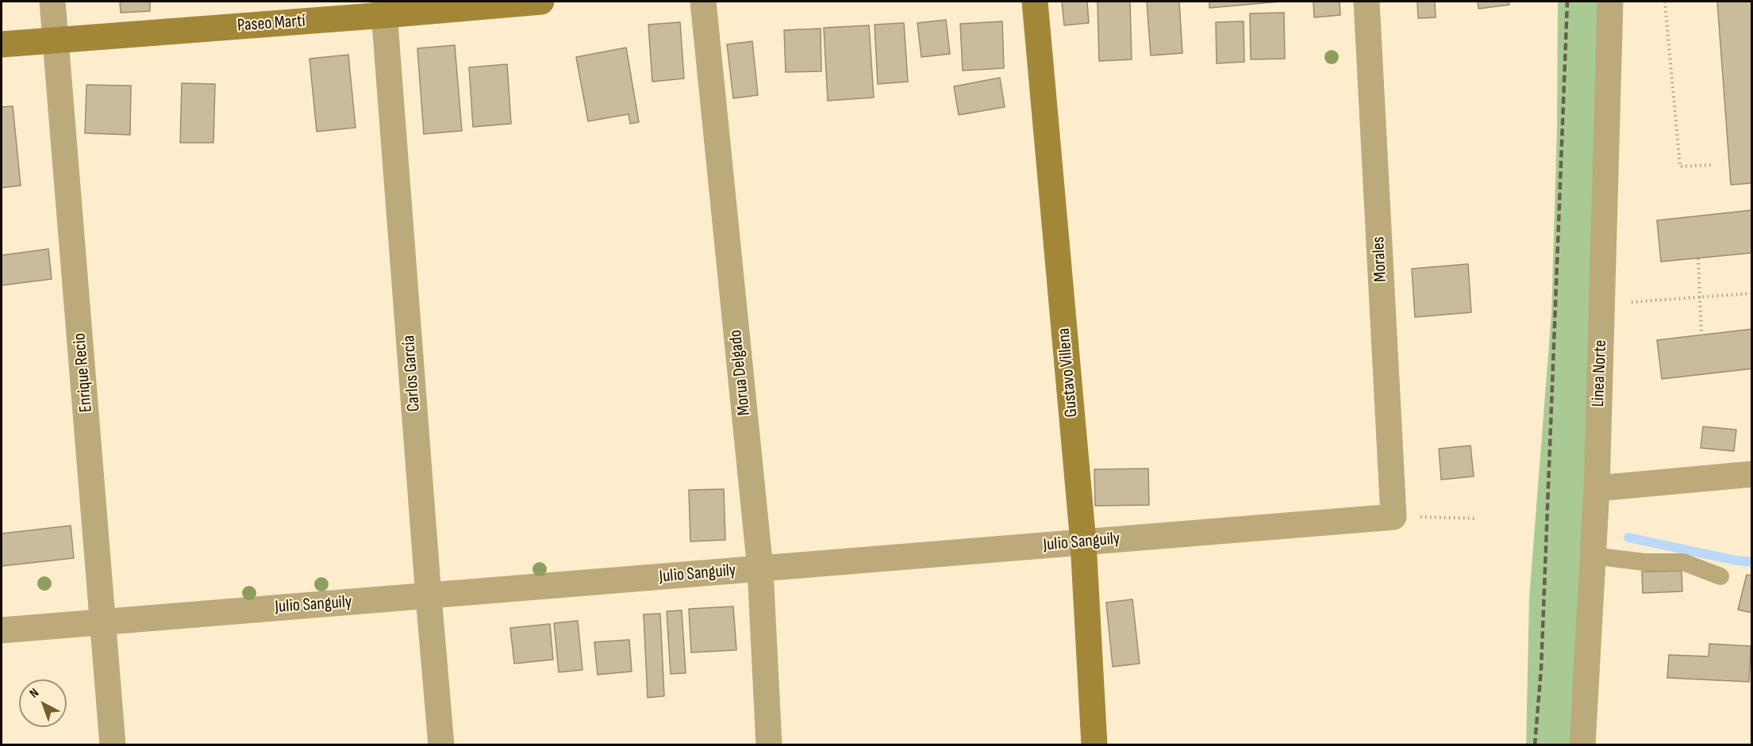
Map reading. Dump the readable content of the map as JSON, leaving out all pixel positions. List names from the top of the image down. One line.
{"streets":{"street":["Paseo Martí","Morales","Enrique Recio","Morua Delgado","Gustavo Villena","Carlos García","Linea Norte","Julio Sanguily"]},"crossings":[["Paseo Martí","Enrique Recio"],["Paseo Martí","Carlos García"],["Morales","Julio Sanguily"],["Enrique Recio","Julio Sanguily"],["Morua Delgado","Julio Sanguily"],["Gustavo Villena","Julio Sanguily"],["Carlos García","Julio Sanguily"]],"north":"top left"}
